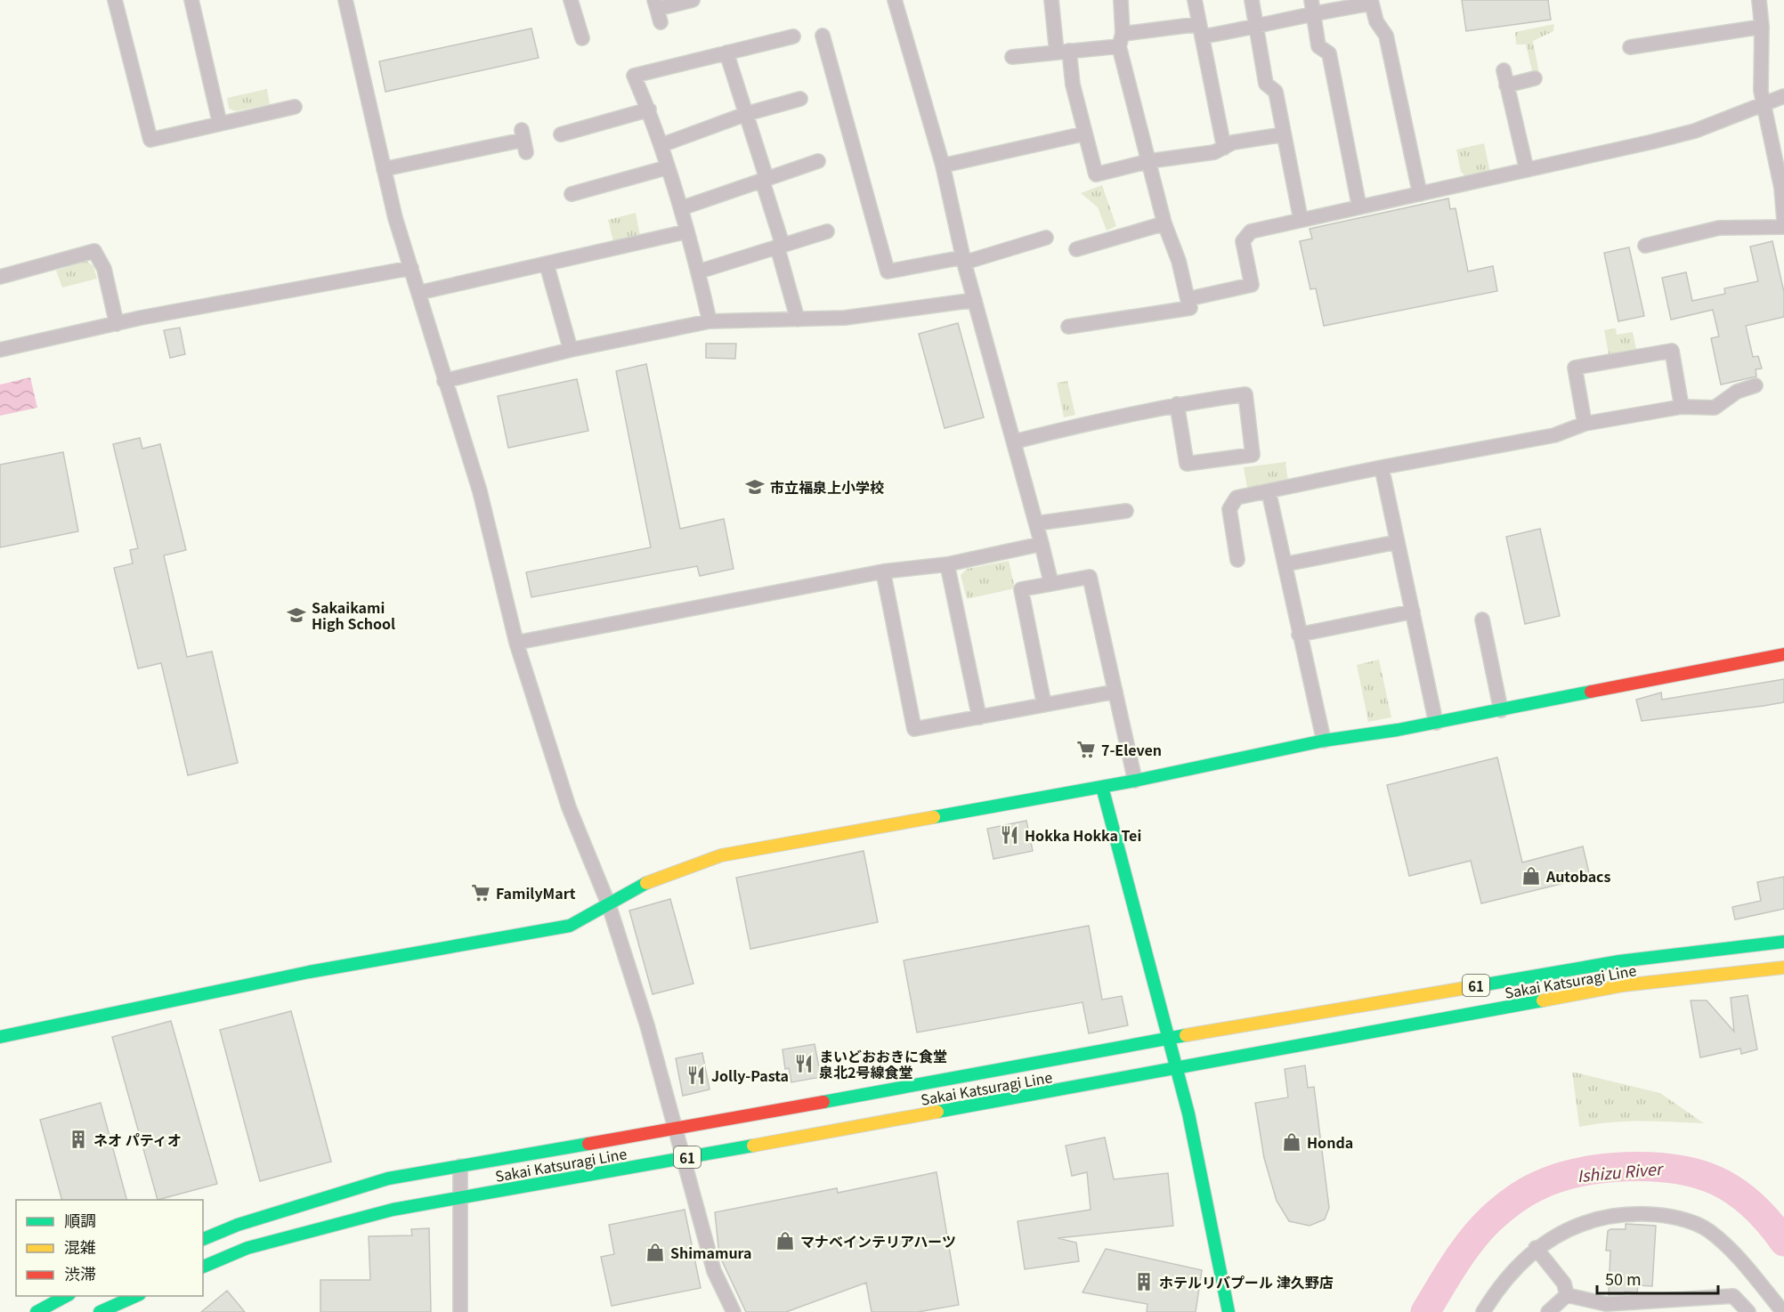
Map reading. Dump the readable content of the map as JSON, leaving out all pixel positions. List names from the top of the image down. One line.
{"streets":{"main road":["Sakai Katsuragi Line","61"]},"water":["Ishizu River"],"places":{"school or university":["市立福泉上小学校","Sakaikami High School"],"supermarket":["7-Eleven","FamilyMart"],"restaurant":["Hokka Hokka Tei","まいどおおきに食堂 泉北2号線食堂","Jolly-Pasta"],"shop":["Autobacs","Honda","マナベインテリアハーツ","Shimamura"],"building":["ネオ パティオ","ホテルリバプール 津久野店"]},"legend":["順調","混雑","渋滞"],"scale_bar":"50 m"}
